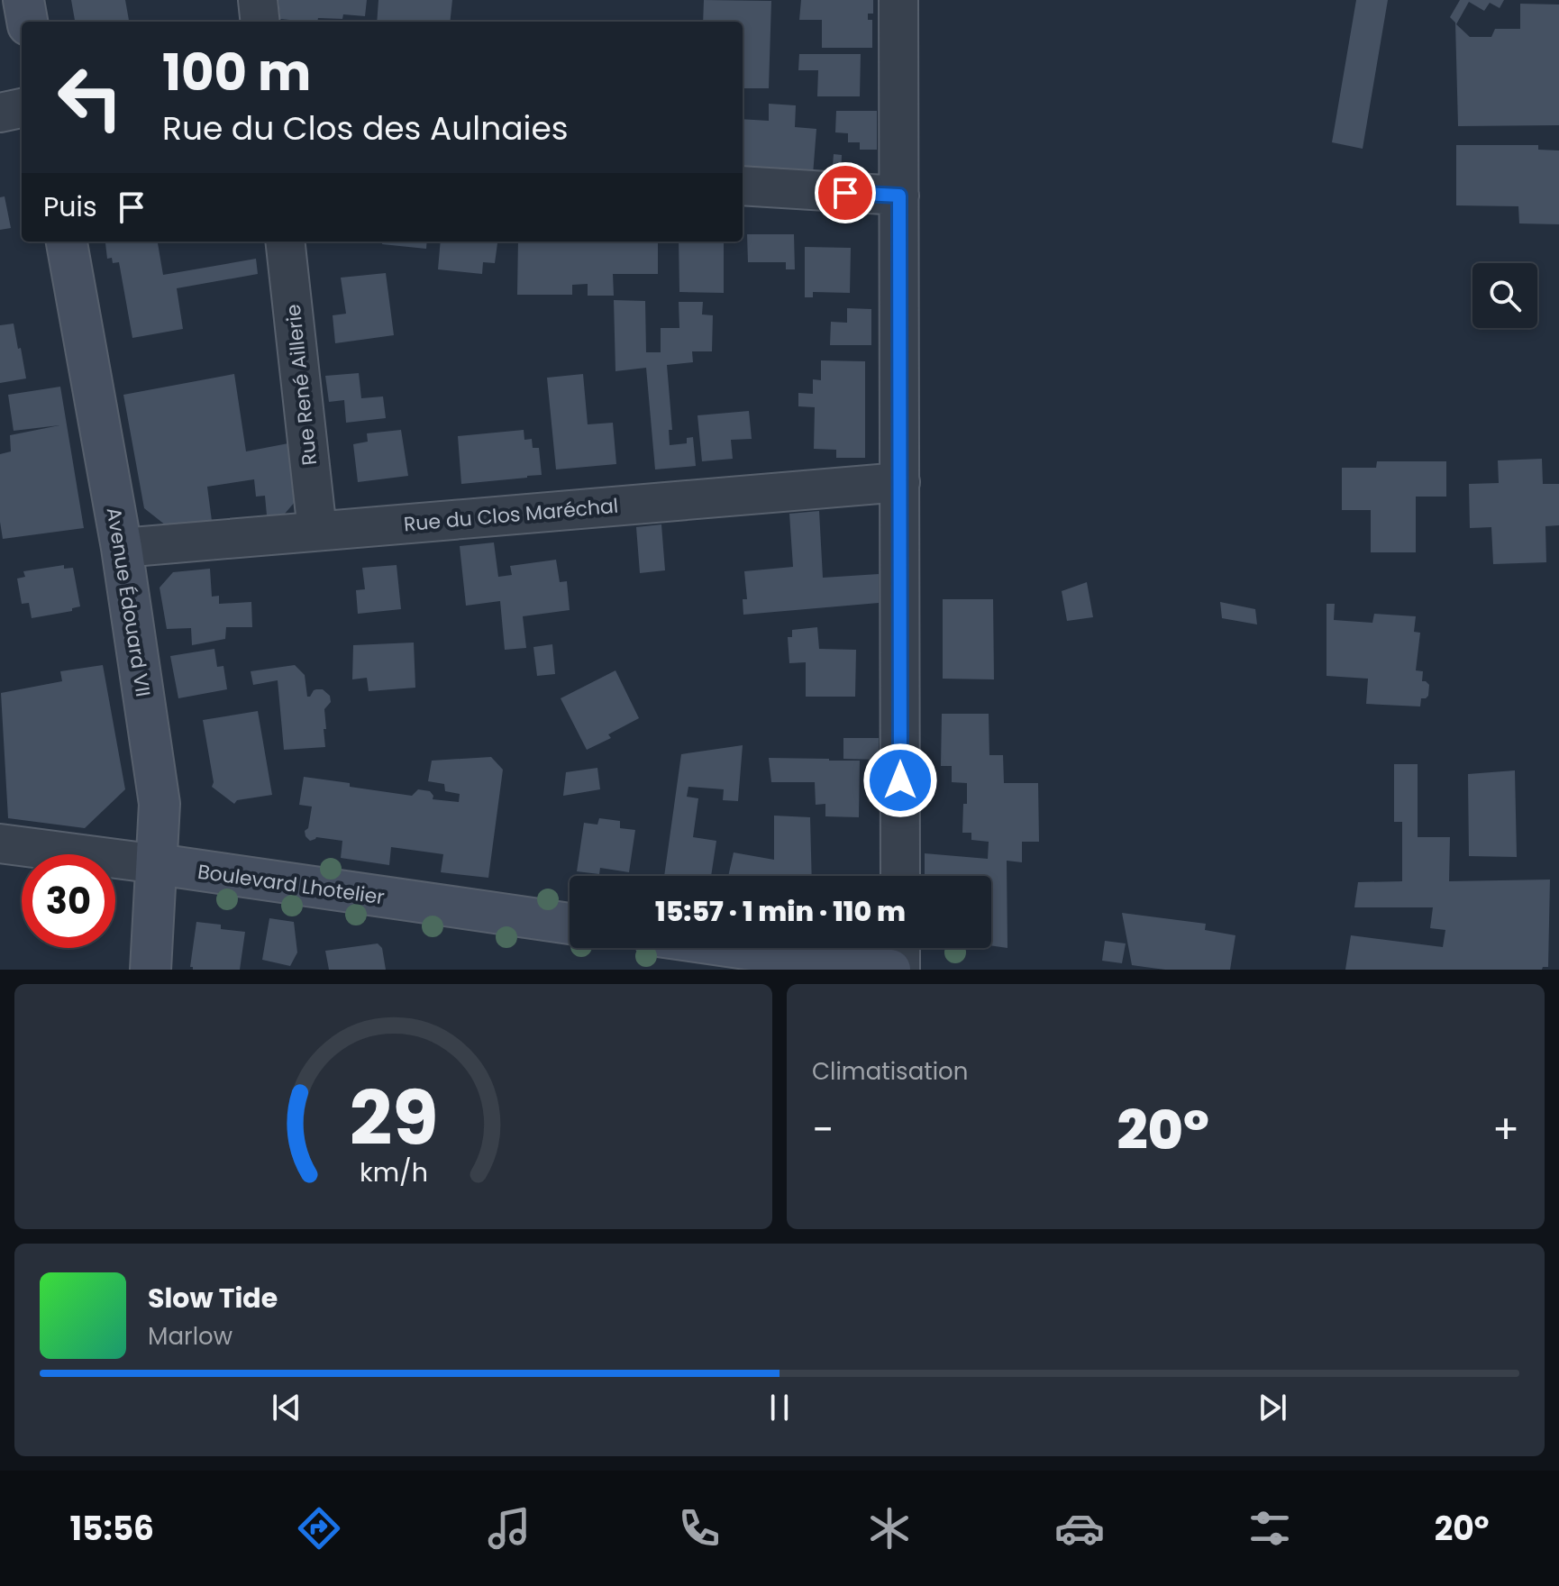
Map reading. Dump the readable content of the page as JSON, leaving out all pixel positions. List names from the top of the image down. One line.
{"streets":{"main road":["Avenue Édouard VII","Boulevard Lhotelier"],"street":["Rue René Aillerie","Rue du Clos Maréchal"]},"crossings":[["Rue René Aillerie","Rue du Clos Maréchal"],["Rue du Clos Maréchal","Avenue Édouard VII"],["Avenue Édouard VII","Boulevard Lhotelier"]],"page":{"turn":["100 m","Rue du Clos des Aulnaies"],"then":"Puis","limit":"30","trip":"15:57 · 1 min · 110 m","tile":"Climatisation","heat":["−","20°","+"],"song":["Slow Tide","Marlow"],"tabs":["15:56","20°"],"gauge":["29","km/h"]}}
